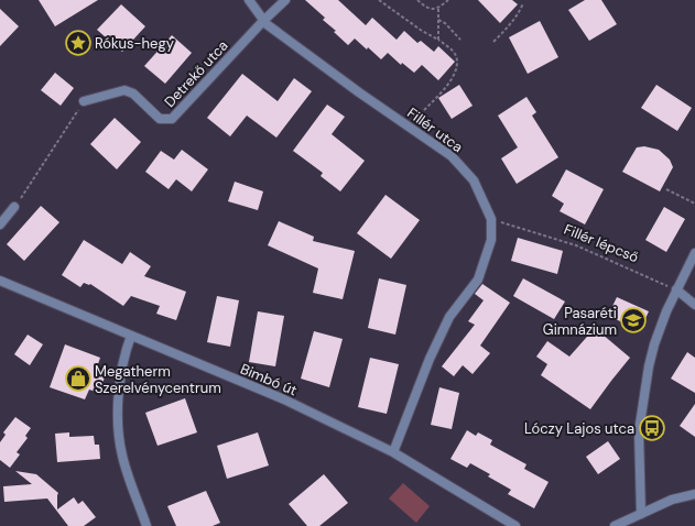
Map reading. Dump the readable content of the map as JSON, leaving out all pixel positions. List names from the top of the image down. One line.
{"streets":{"street":["Detrekő utca","Fillér utca","Bimbó út"],"path":["Fillér lépcső"]},"crossings":[["Detrekő utca","Fillér utca"],["Fillér utca","Fillér lépcső"],["Fillér utca","Bimbó út"]],"places":{"place":["Rókus-hegy"],"school or university":["Pasaréti Gimnázium"],"shop":["Megatherm Szerelvénycentrum"],"bus stop":["Lóczy Lajos utca"]}}
